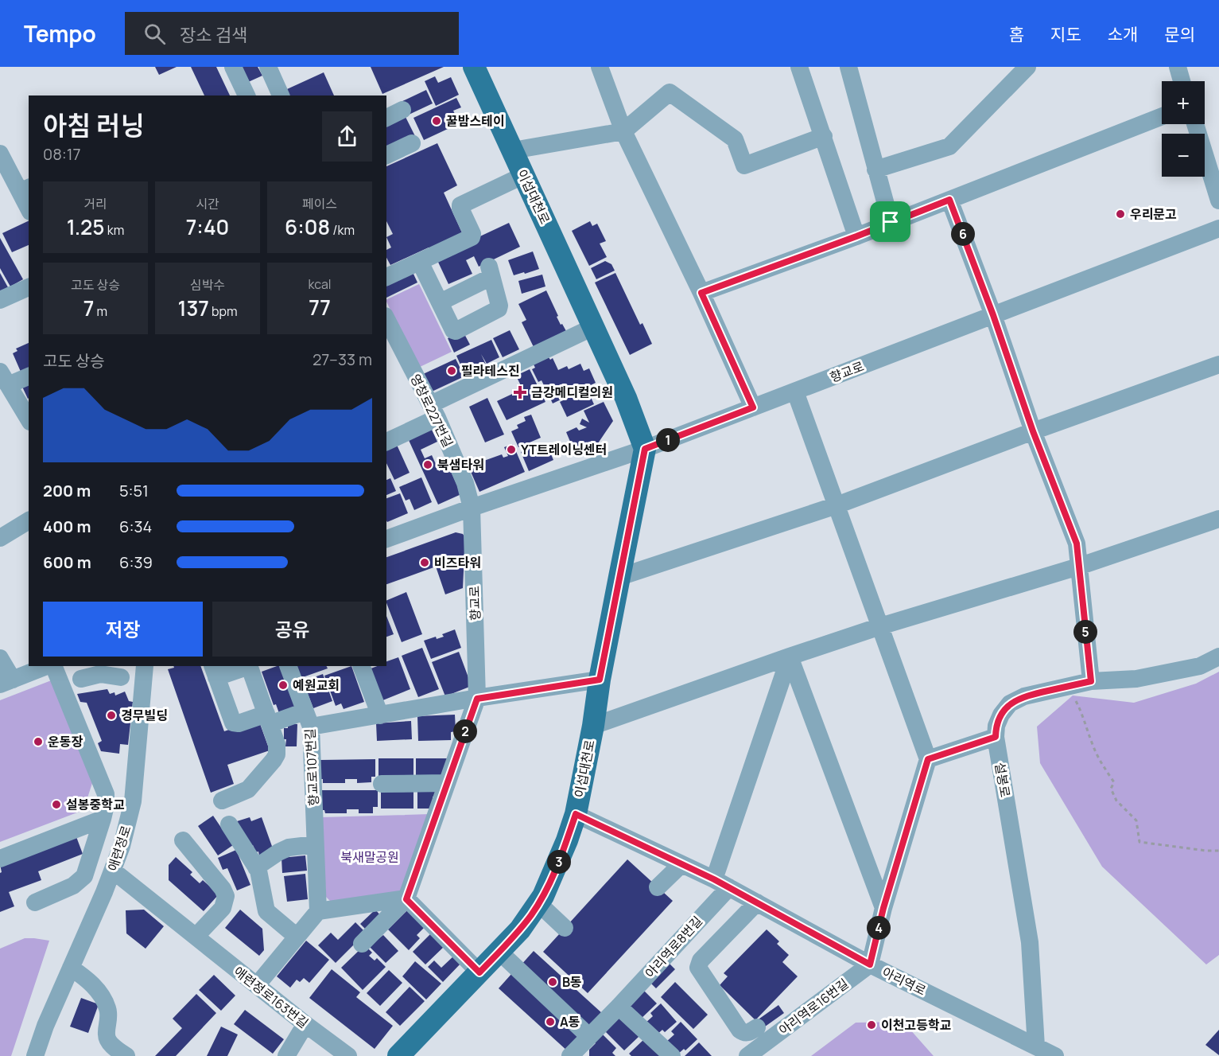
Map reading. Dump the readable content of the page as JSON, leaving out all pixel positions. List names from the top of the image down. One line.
{"streets":{"main road":["이섭대천로"],"street":["향교로","영창로227번길","향교로107번길","설봉로","애련정로","아리역로8번길","아리역로","애련정로163번길","아리역로16번길"]},"crossings":[["이섭대천로","향교로"],["이섭대천로","아리역로"],["향교로","영창로227번길"],["설봉로","아리역로"],["애련정로","애련정로163번길"],["아리역로8번길","아리역로"],["아리역로","아리역로16번길"]],"parks":["북새말공원"],"places":{"other":["꿀밤스테이","우리문고","필라테스진","YT트레이닝센터","북샘타워","비즈타워","예원교회","경무빌딩","운동장","설봉중학교","B동","A동","이천고등학교"],"health":["금강메디컬의원"]},"page":{"header":"Tempo","search":"장소 검색","nav":["홈","지도","소개","문의"],"map_buttons":["+","−"],"heading":["아침 러닝","08:17"],"stats":[["거리","1.25 km"],["시간","7:40"],["페이스","6:08 /km"],["고도 상승","7 m"],["심박수","137 bpm"],["kcal","77"]],"pins":["6","1","5","2","3","4"],"chart":["고도 상승","27–33 m"],"list":[{"name":"200 m","note":"5:51"},{"name":"400 m","note":"6:34"},{"name":"600 m","note":"6:39"}],"buttons":["저장","공유"]}}
